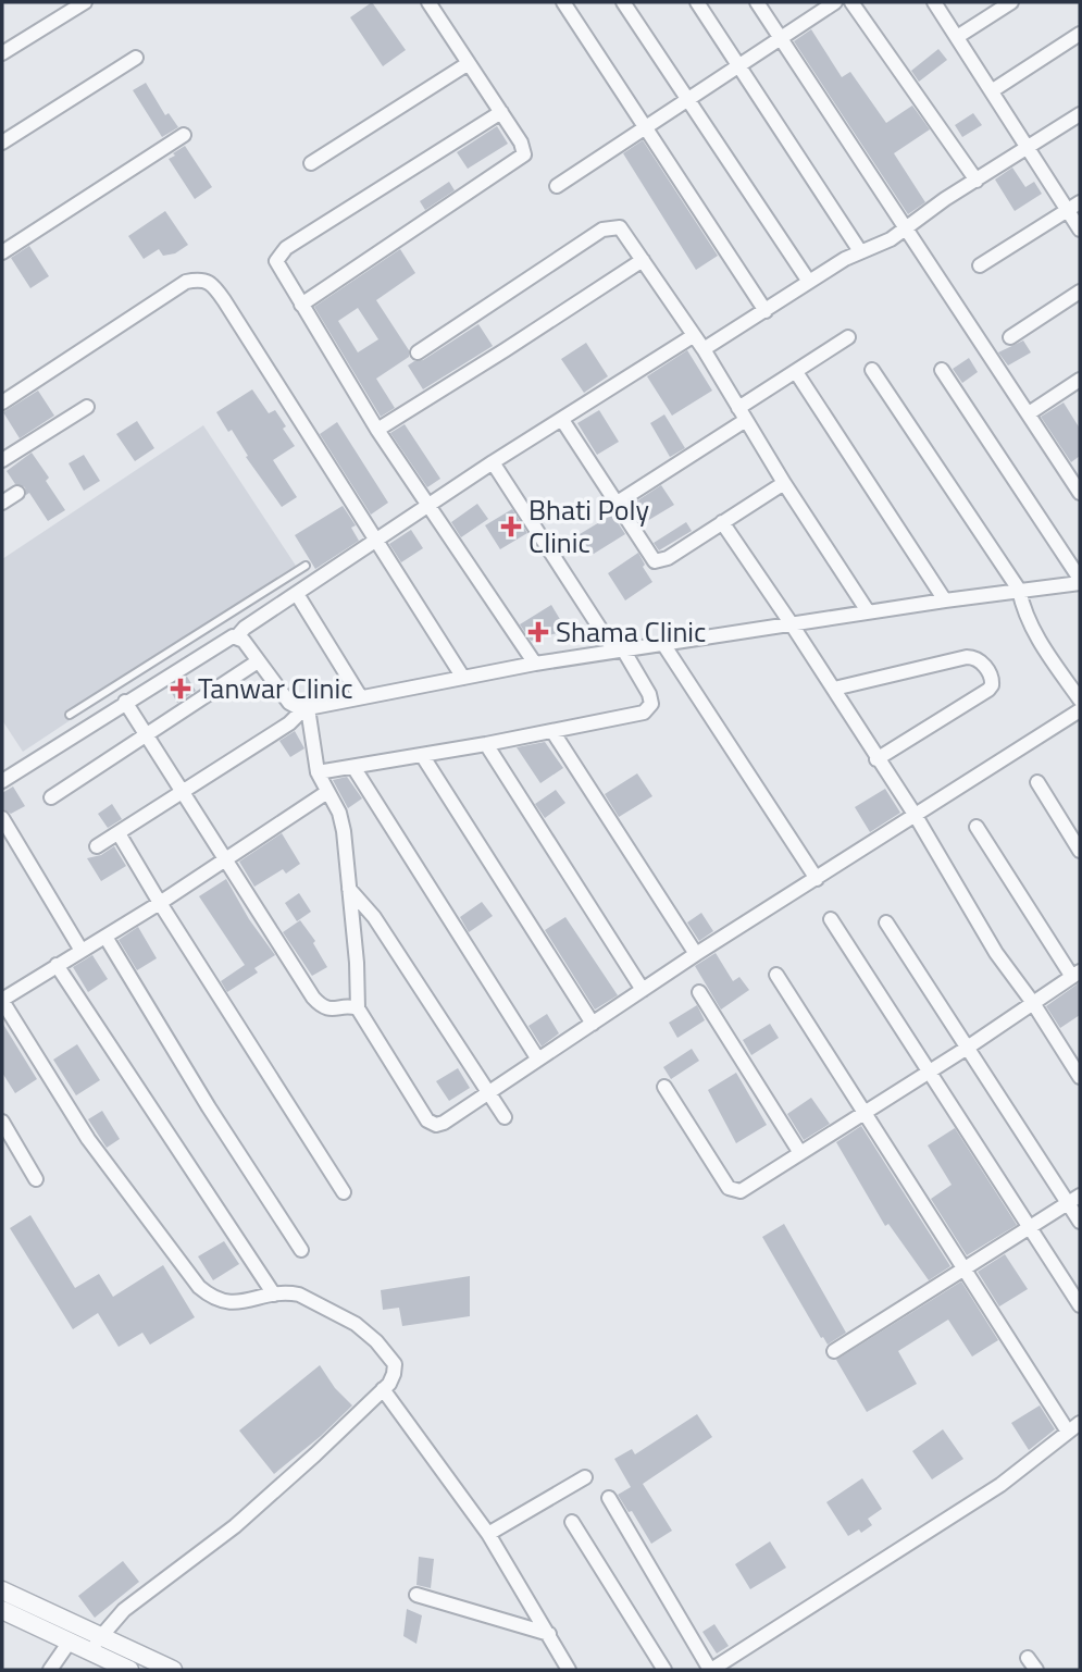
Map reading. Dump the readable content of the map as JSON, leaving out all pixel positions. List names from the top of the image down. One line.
{"places":{"health":["Bhati Poly Clinic","Shama Clinic","Tanwar Clinic"]}}
